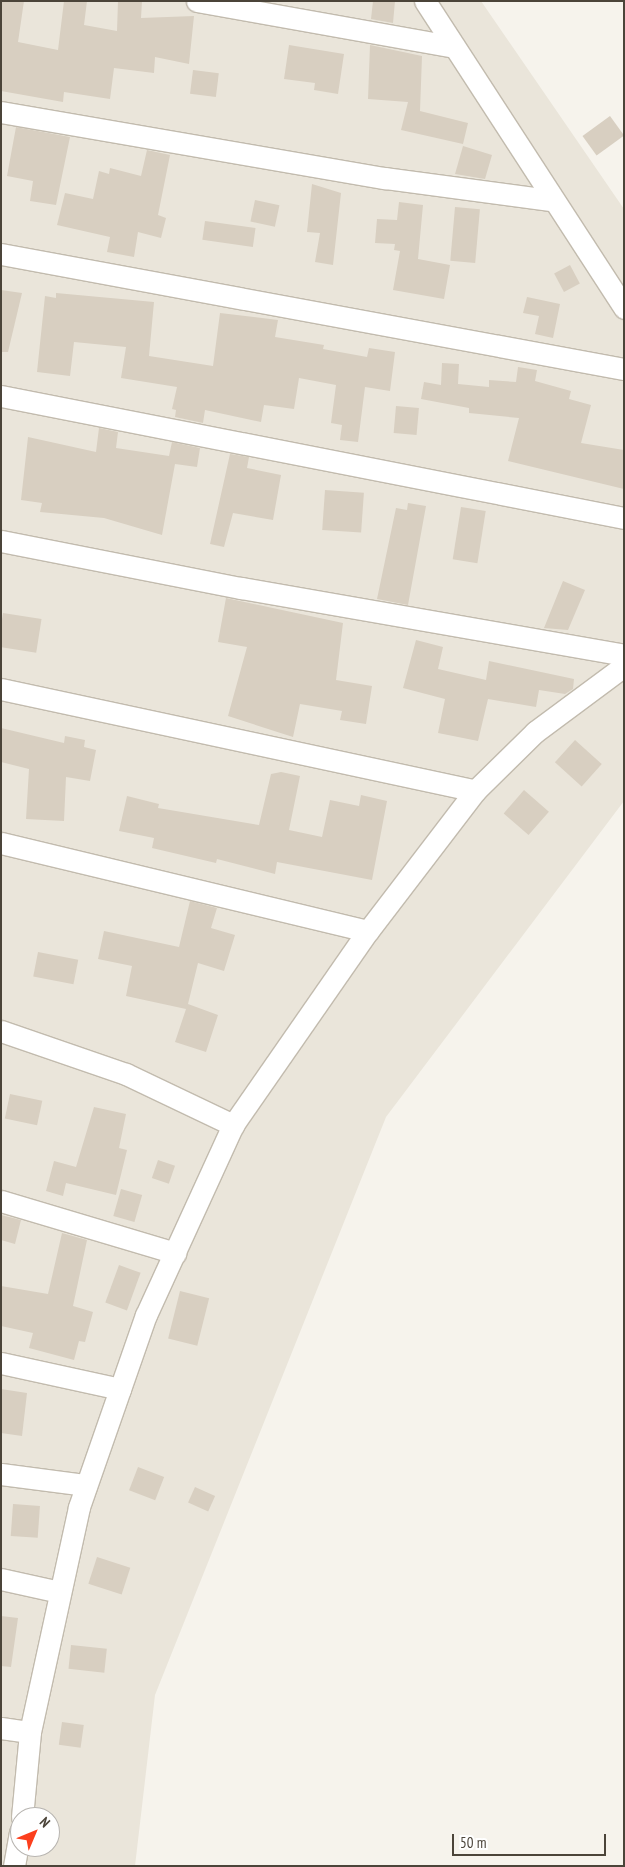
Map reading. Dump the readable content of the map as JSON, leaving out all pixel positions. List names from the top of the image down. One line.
{"scale_bar":"50 m","north":"top right"}
